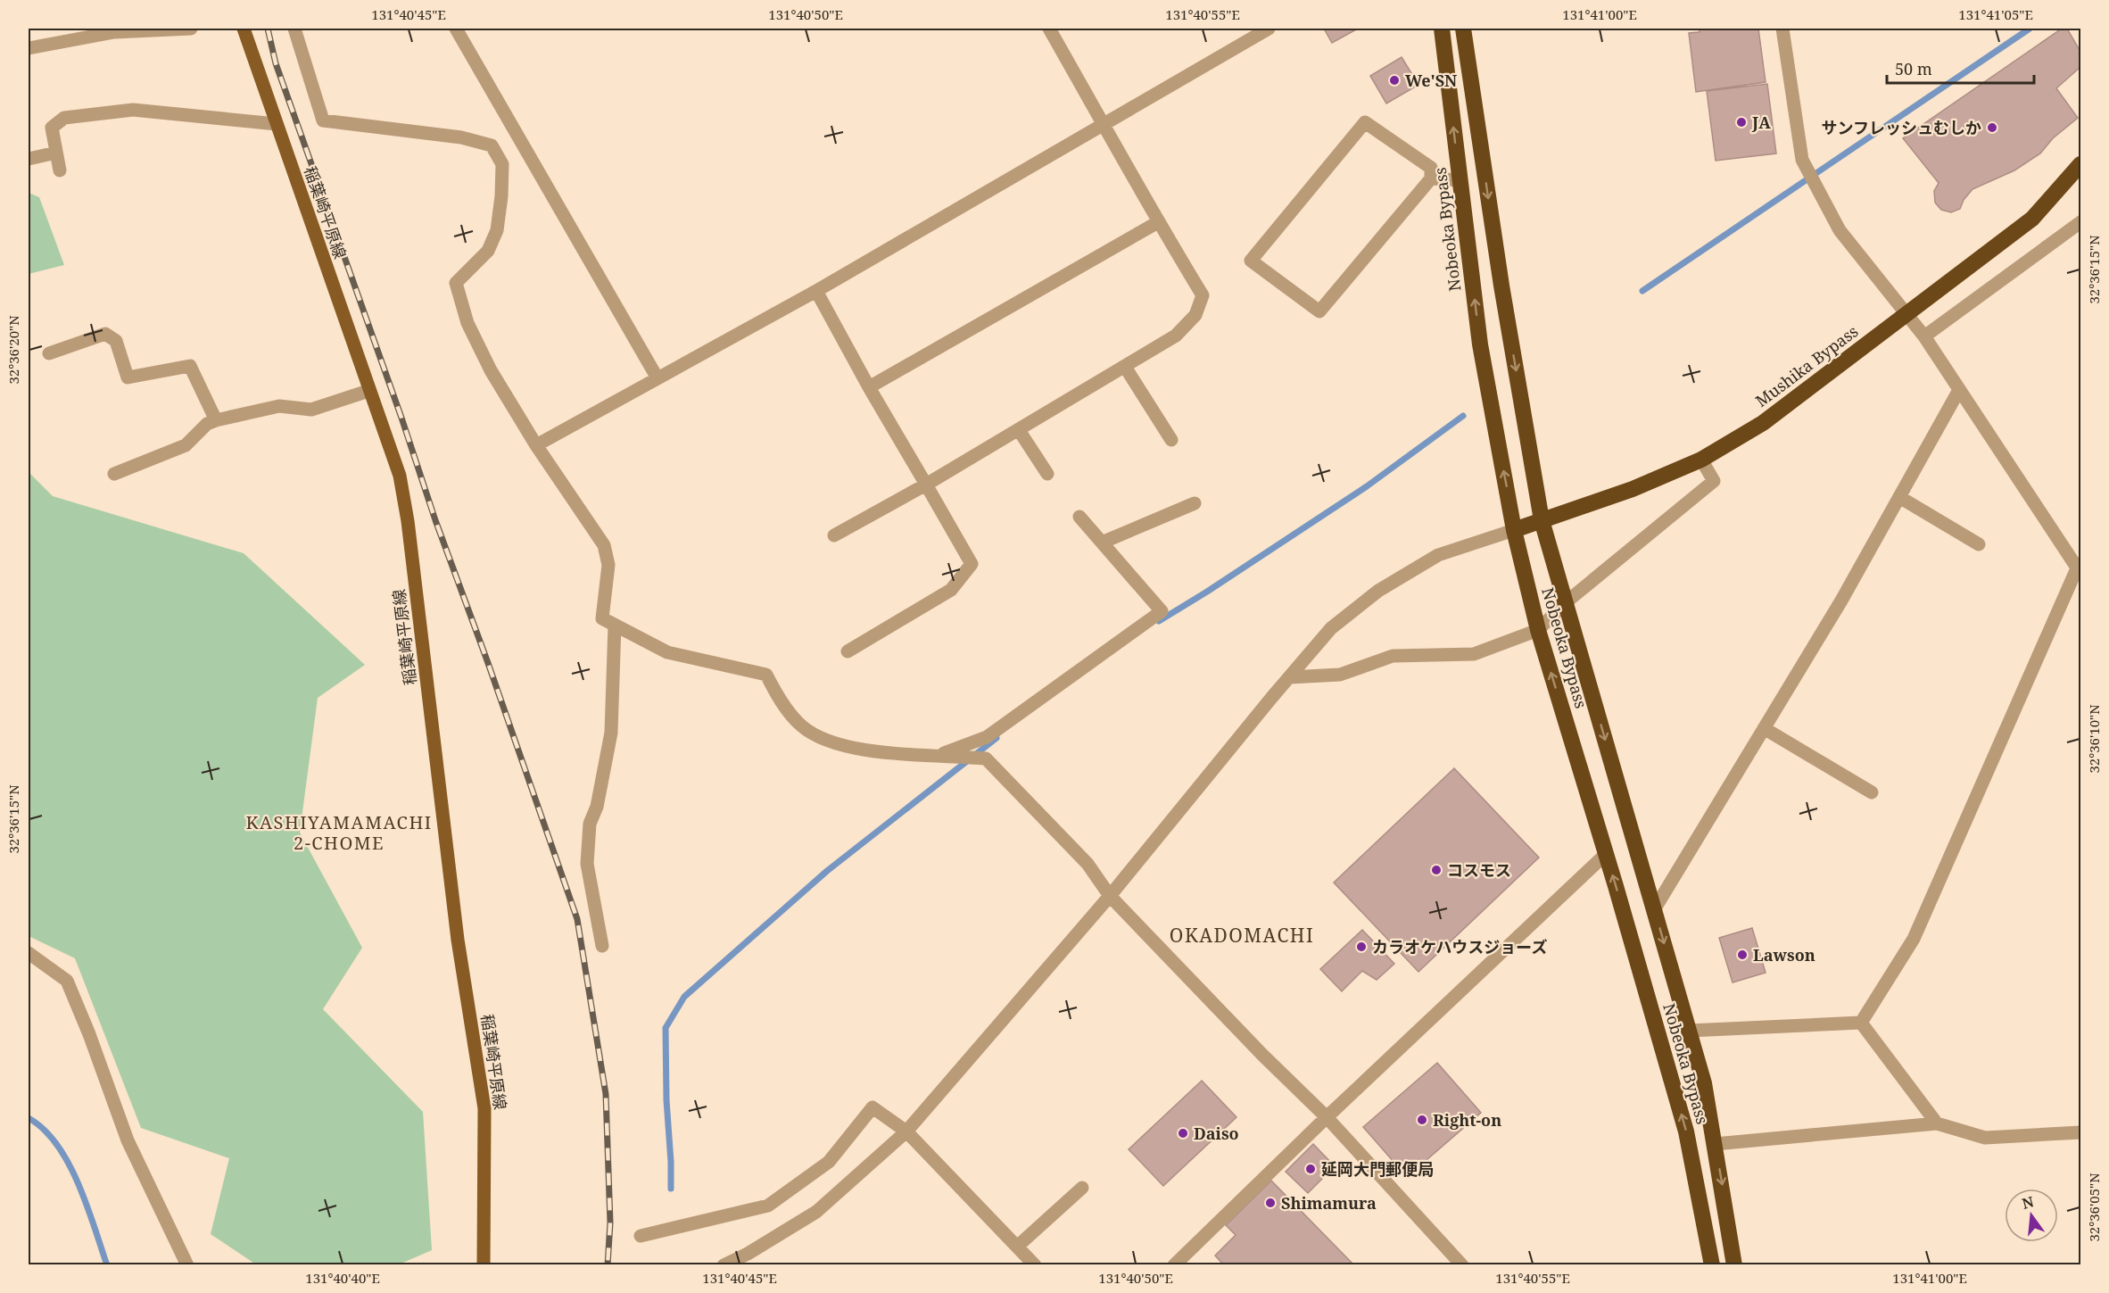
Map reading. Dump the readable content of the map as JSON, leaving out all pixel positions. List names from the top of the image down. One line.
{"streets":{"highway":["Nobeoka Bypass","Mushika Bypass"],"main road":["稲葉崎平原線"]},"crossings":[["Nobeoka Bypass","Mushika Bypass"]],"districts":["KASHIYAMAMACHI 2-CHOME","OKADOMACHI"],"places":["We'SN","JA","サンフレッシュむしか","コスモス","カラオケハウスジョーズ","Lawson","Right-on","Daiso","延岡大門郵便局","Shimamura"],"scale_bar":"50 m","north":"top","coordinates":["131°40'45\"E","131°40'50\"E","131°40'55\"E","131°41'00\"E","131°41'05\"E","32°36'15\"N","32°36'20\"N","32°36'10\"N","32°36'05\"N","131°40'40\"E"]}
